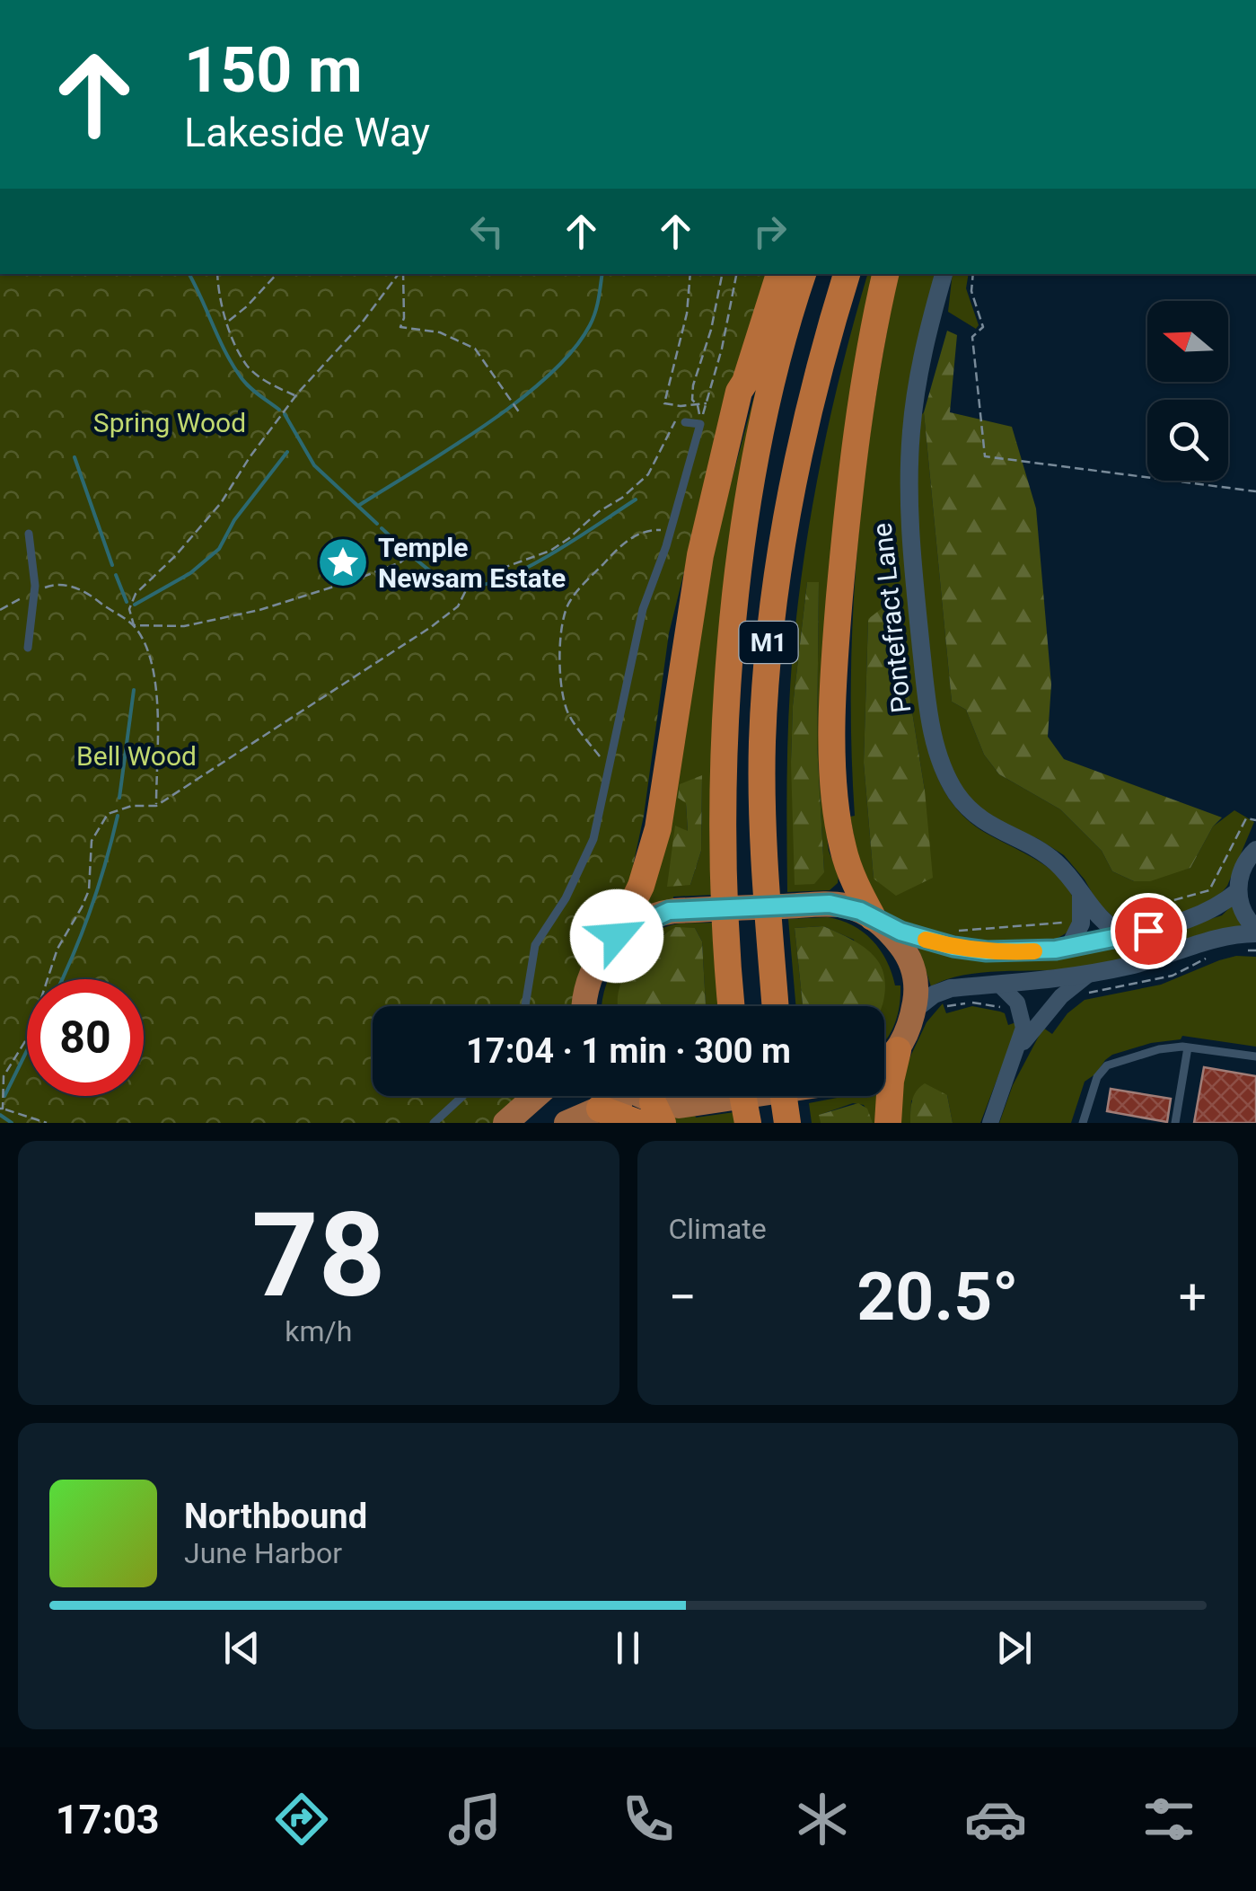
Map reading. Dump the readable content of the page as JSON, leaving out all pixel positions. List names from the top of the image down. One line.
{"streets":{"highway":["M1"],"street":["Pontefract Lane"]},"parks":["Spring Wood","Bell Wood"],"places":{"place":["Temple Newsam Estate"]},"north":"left","page":{"turn":["150 m","Lakeside Way"],"limit":"80","trip":"17:04 · 1 min · 300 m","tile":[["78","km/h"],"Climate"],"heat":["−","20.5°","+"],"song":["Northbound","June Harbor"],"tabs":"17:03"}}
